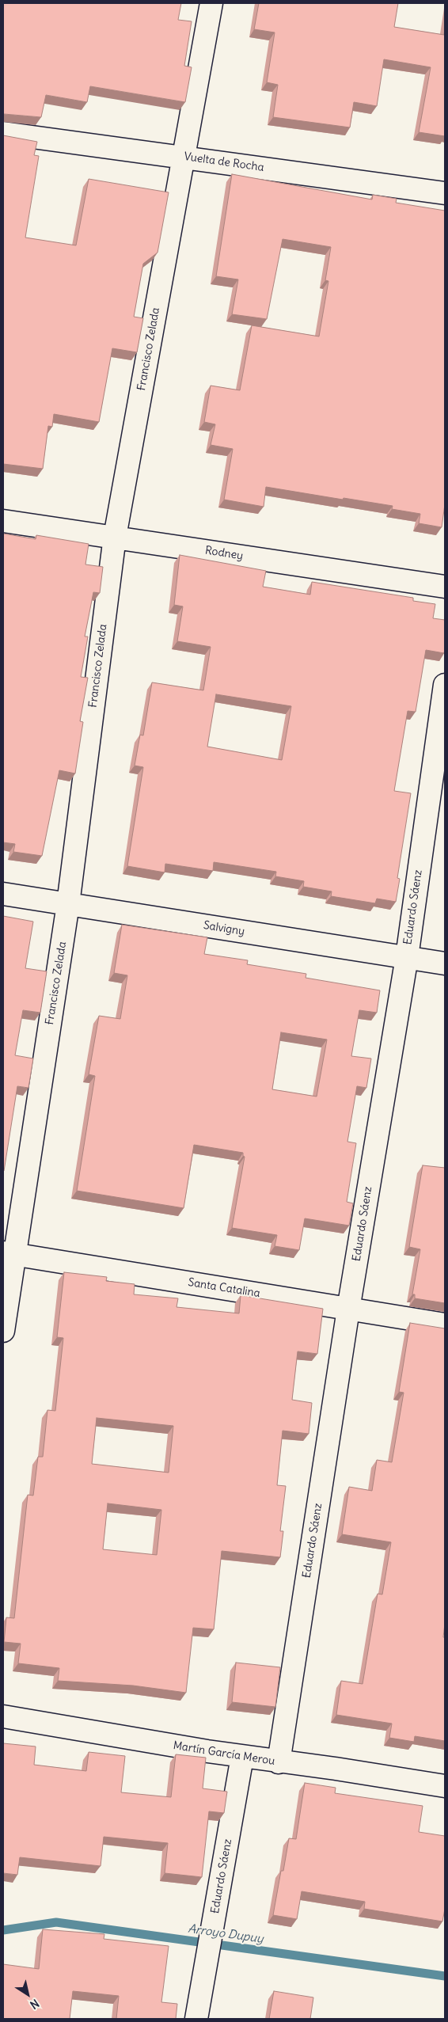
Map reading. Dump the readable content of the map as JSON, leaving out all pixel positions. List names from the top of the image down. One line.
{"streets":{"street":["Vuelta de Rocha","Francisco Zelada","Rodney","Eduardo Sáenz","Salvigny","Santa Catalina","Martín García Merou"]},"crossings":[["Vuelta de Rocha","Francisco Zelada"],["Francisco Zelada","Rodney"],["Francisco Zelada","Salvigny"],["Francisco Zelada","Santa Catalina"],["Eduardo Sáenz","Salvigny"],["Eduardo Sáenz","Santa Catalina"],["Eduardo Sáenz","Martín García Merou"]],"water":["Arroyo Dupuy"],"north":"bottom right"}
